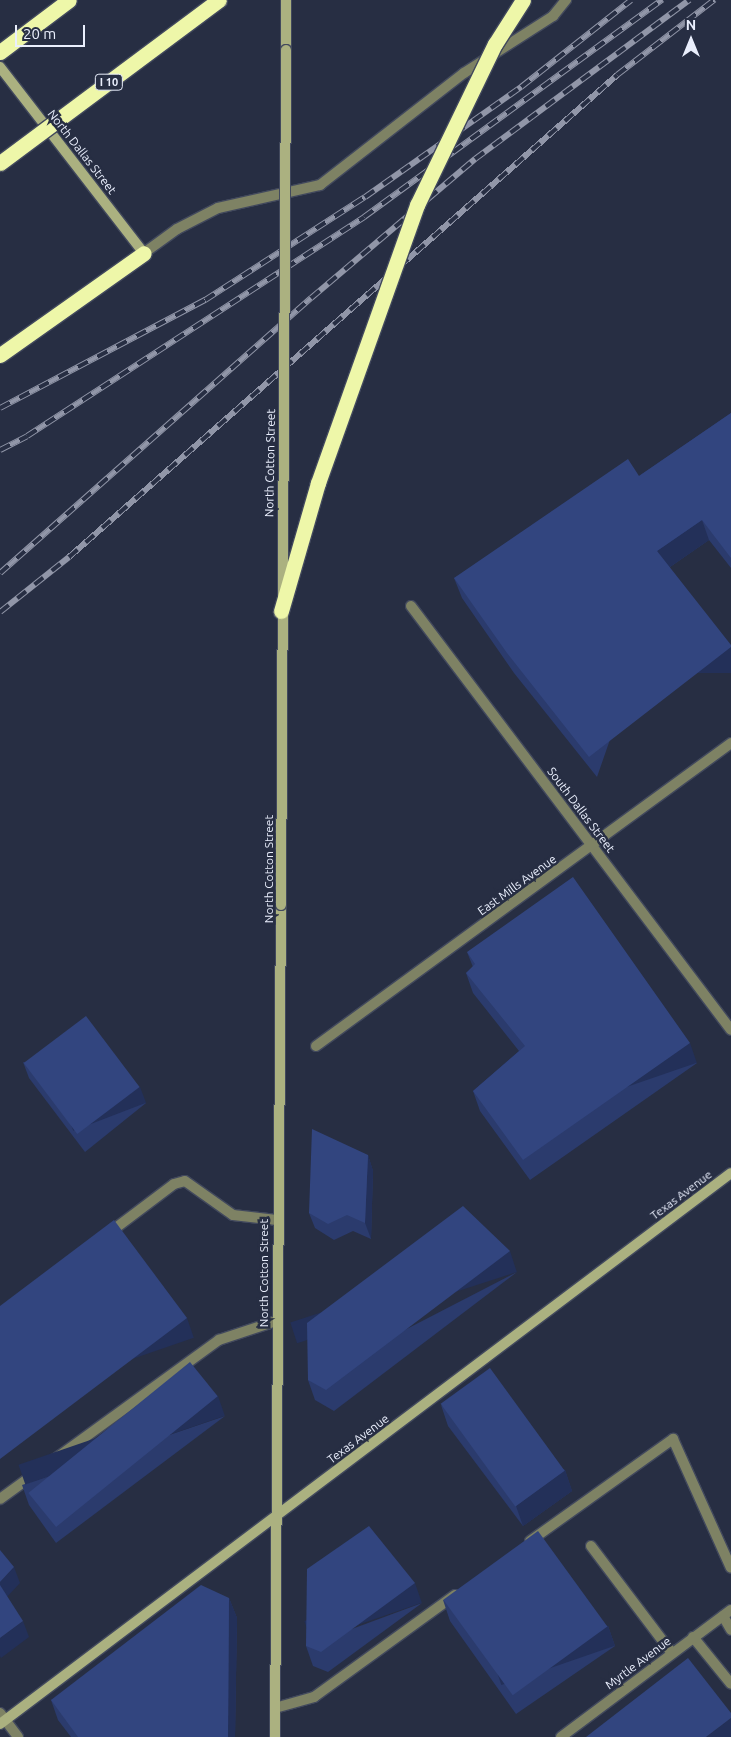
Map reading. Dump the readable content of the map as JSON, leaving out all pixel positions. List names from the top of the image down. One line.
{"streets":{"highway":["I 10"],"main road":["North Dallas Street","North Cotton Street","Texas Avenue"],"street":["South Dallas Street","East Mills Avenue","Myrtle Avenue"]},"crossings":[["North Cotton Street","Texas Avenue"],["South Dallas Street","East Mills Avenue"]],"scale_bar":"20 m","north":"top"}
